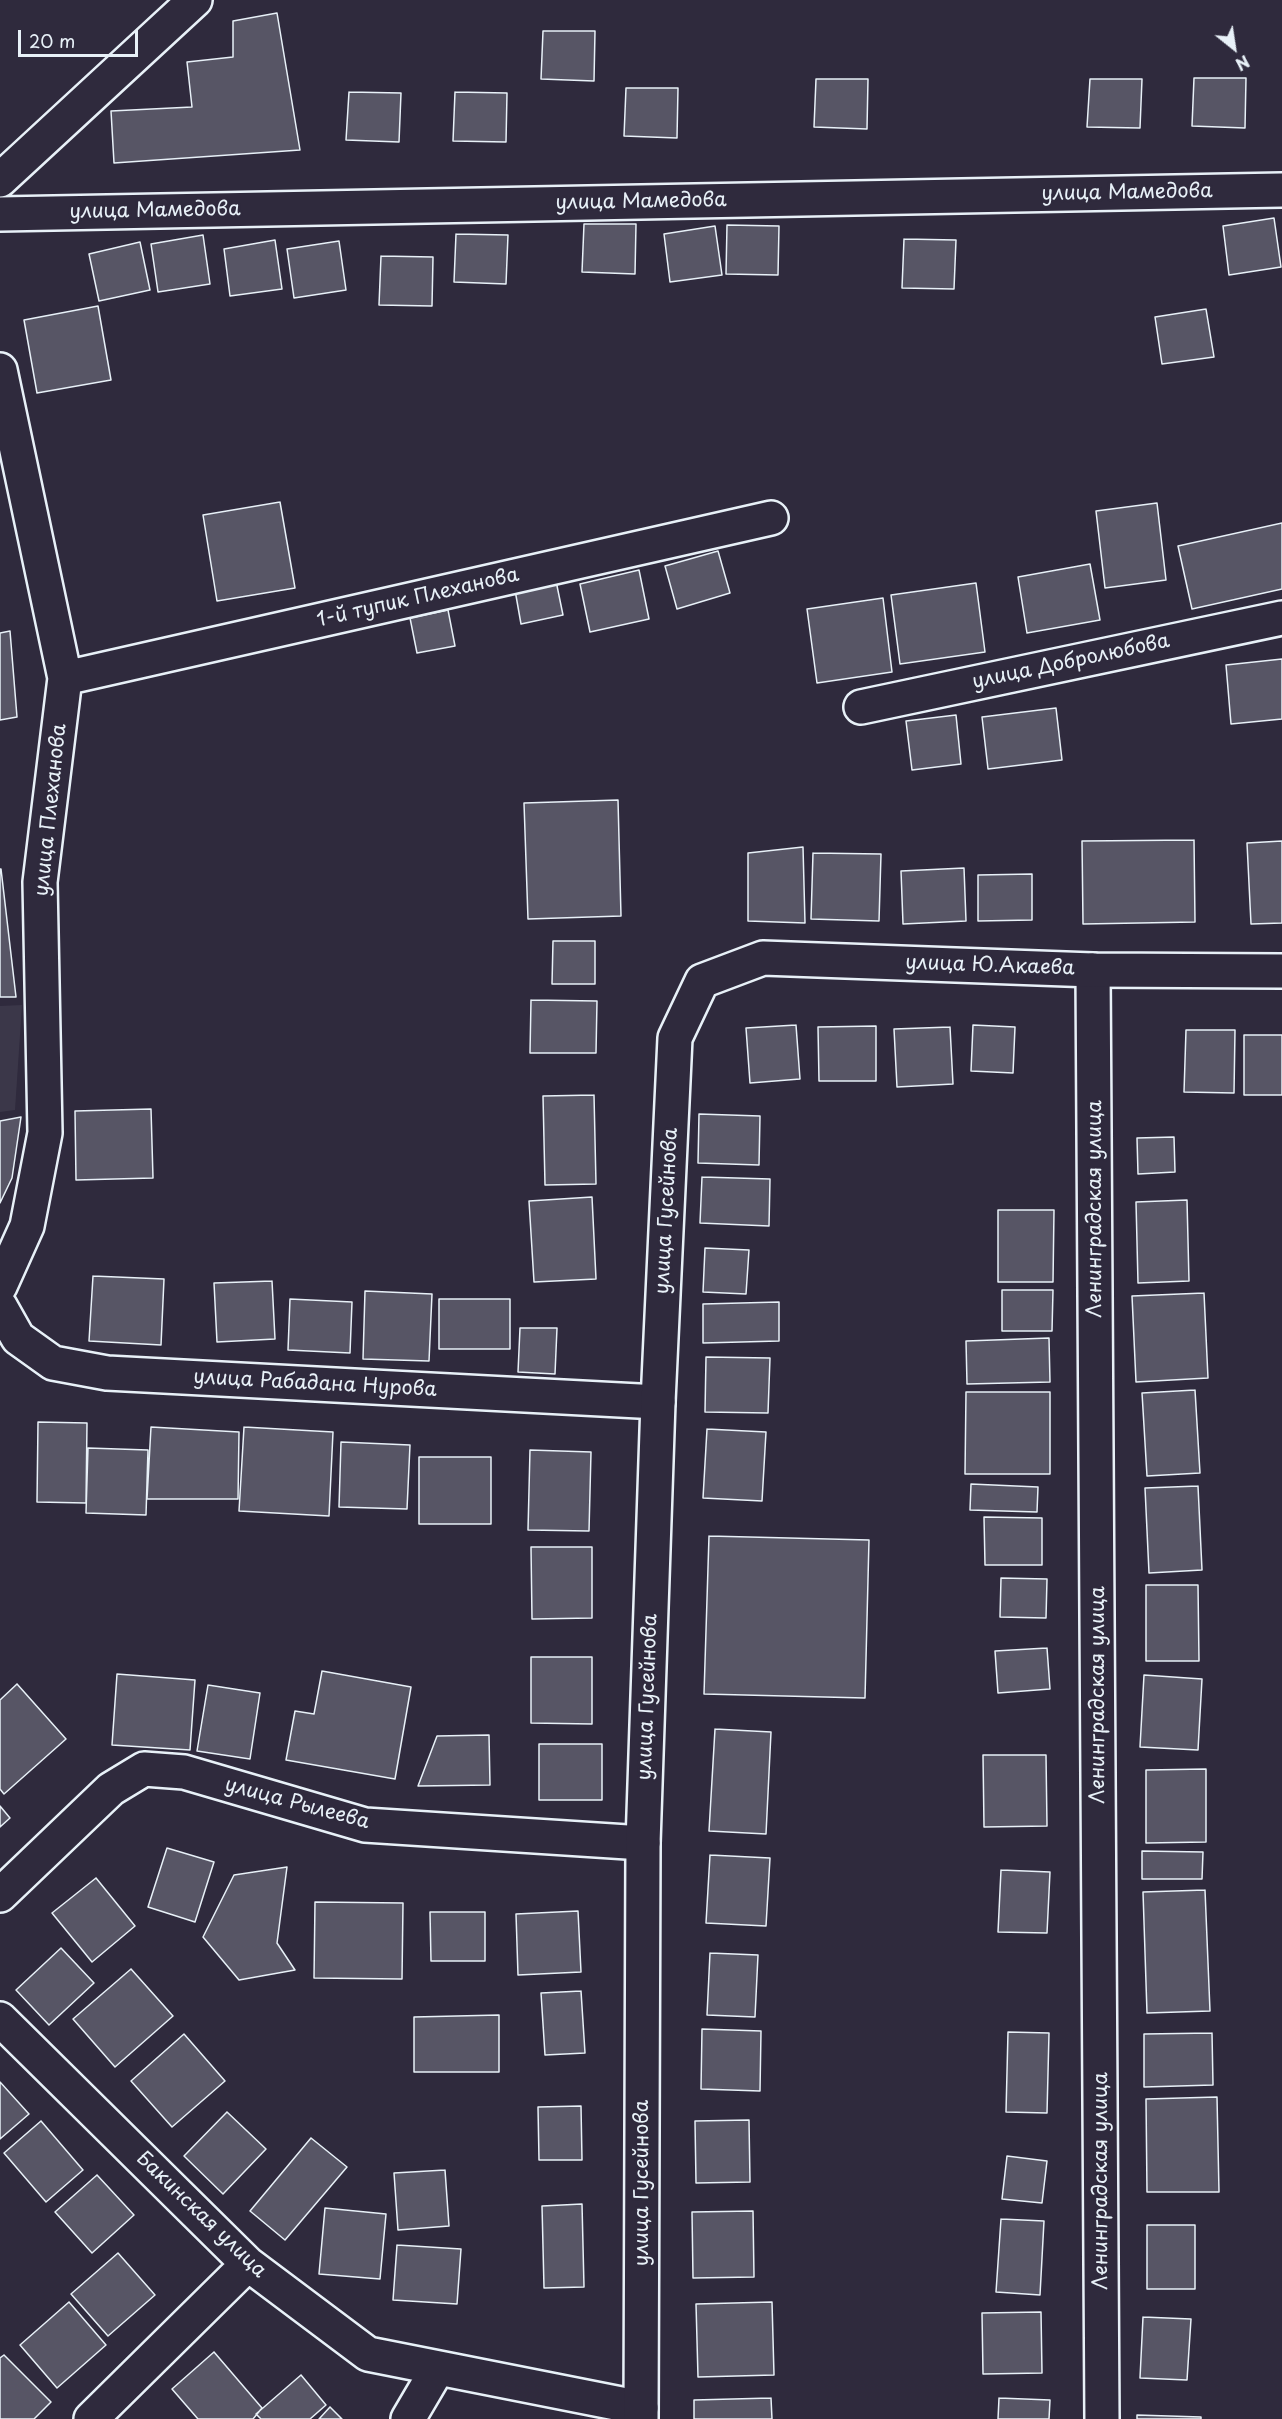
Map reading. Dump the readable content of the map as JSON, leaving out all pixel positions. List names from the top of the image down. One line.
{"streets":{"street":["улица Мамедова","1-й тупик Плеханова","улица Добролюбова","улица Плеханова","улица Ю.Акаева","Ленинградская улица","улица Гусейнова","улица Рабадана Нурова","улица Рылеева","Бакинская улица"]},"crossings":[["1-й тупик Плеханова","улица Плеханова"],["улица Ю.Акаева","Ленинградская улица"],["улица Ю.Акаева","улица Гусейнова"],["улица Гусейнова","улица Рабадана Нурова"],["улица Гусейнова","улица Рылеева"],["улица Гусейнова","Бакинская улица"]],"scale_bar":"20 m","north":"bottom right"}
